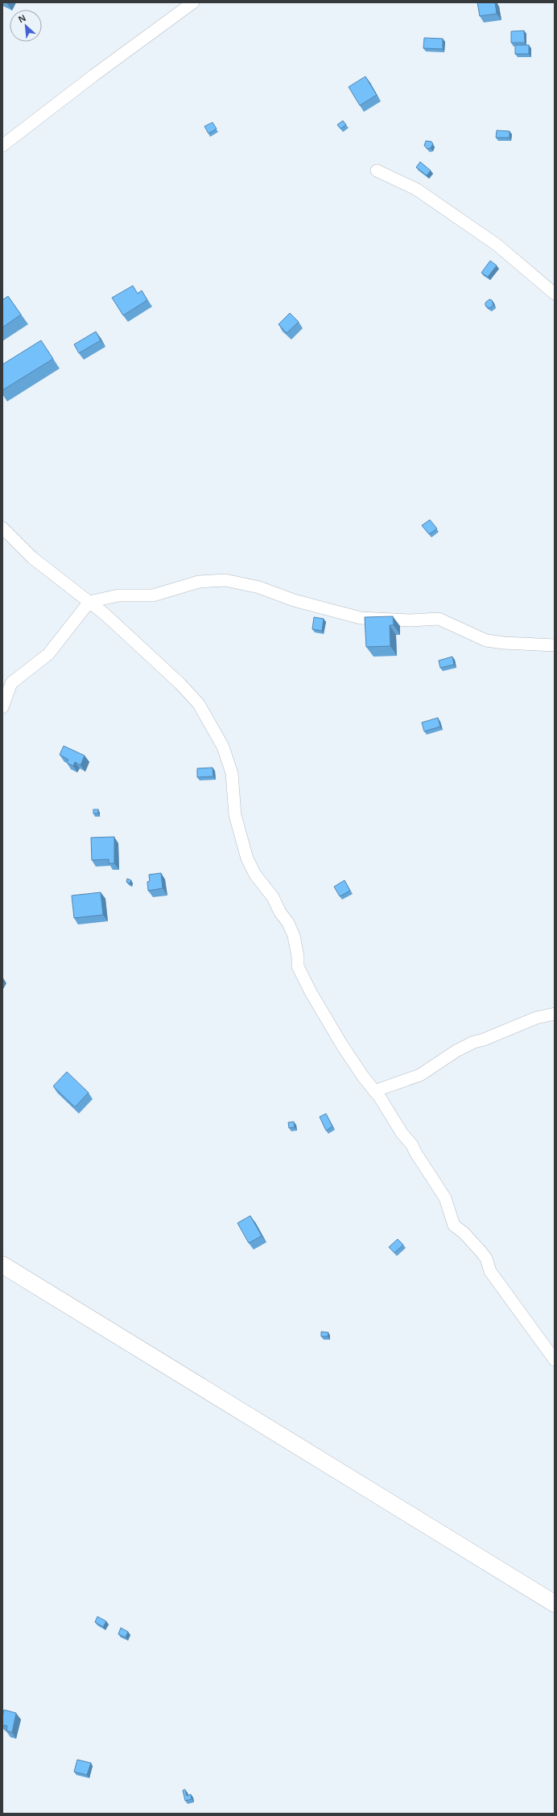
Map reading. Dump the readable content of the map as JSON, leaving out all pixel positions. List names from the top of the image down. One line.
{"north":"top left"}
